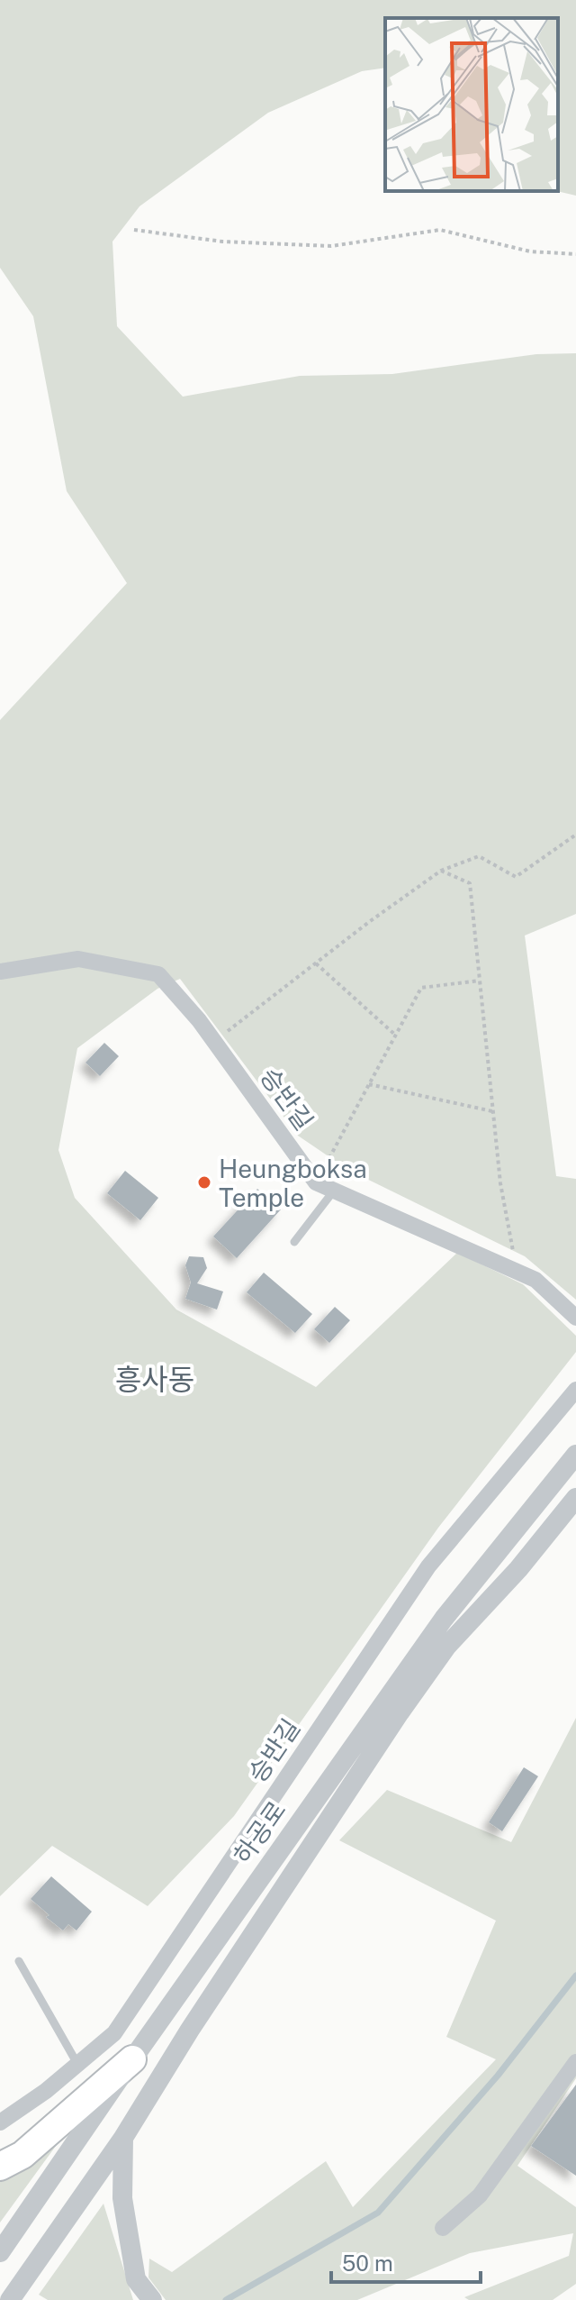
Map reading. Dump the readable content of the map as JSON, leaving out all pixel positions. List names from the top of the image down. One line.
{"streets":{"street":["승반길","하공로"]},"districts":["흥사동"],"places":["Heungboksa Temple"],"scale_bar":"50 m"}
